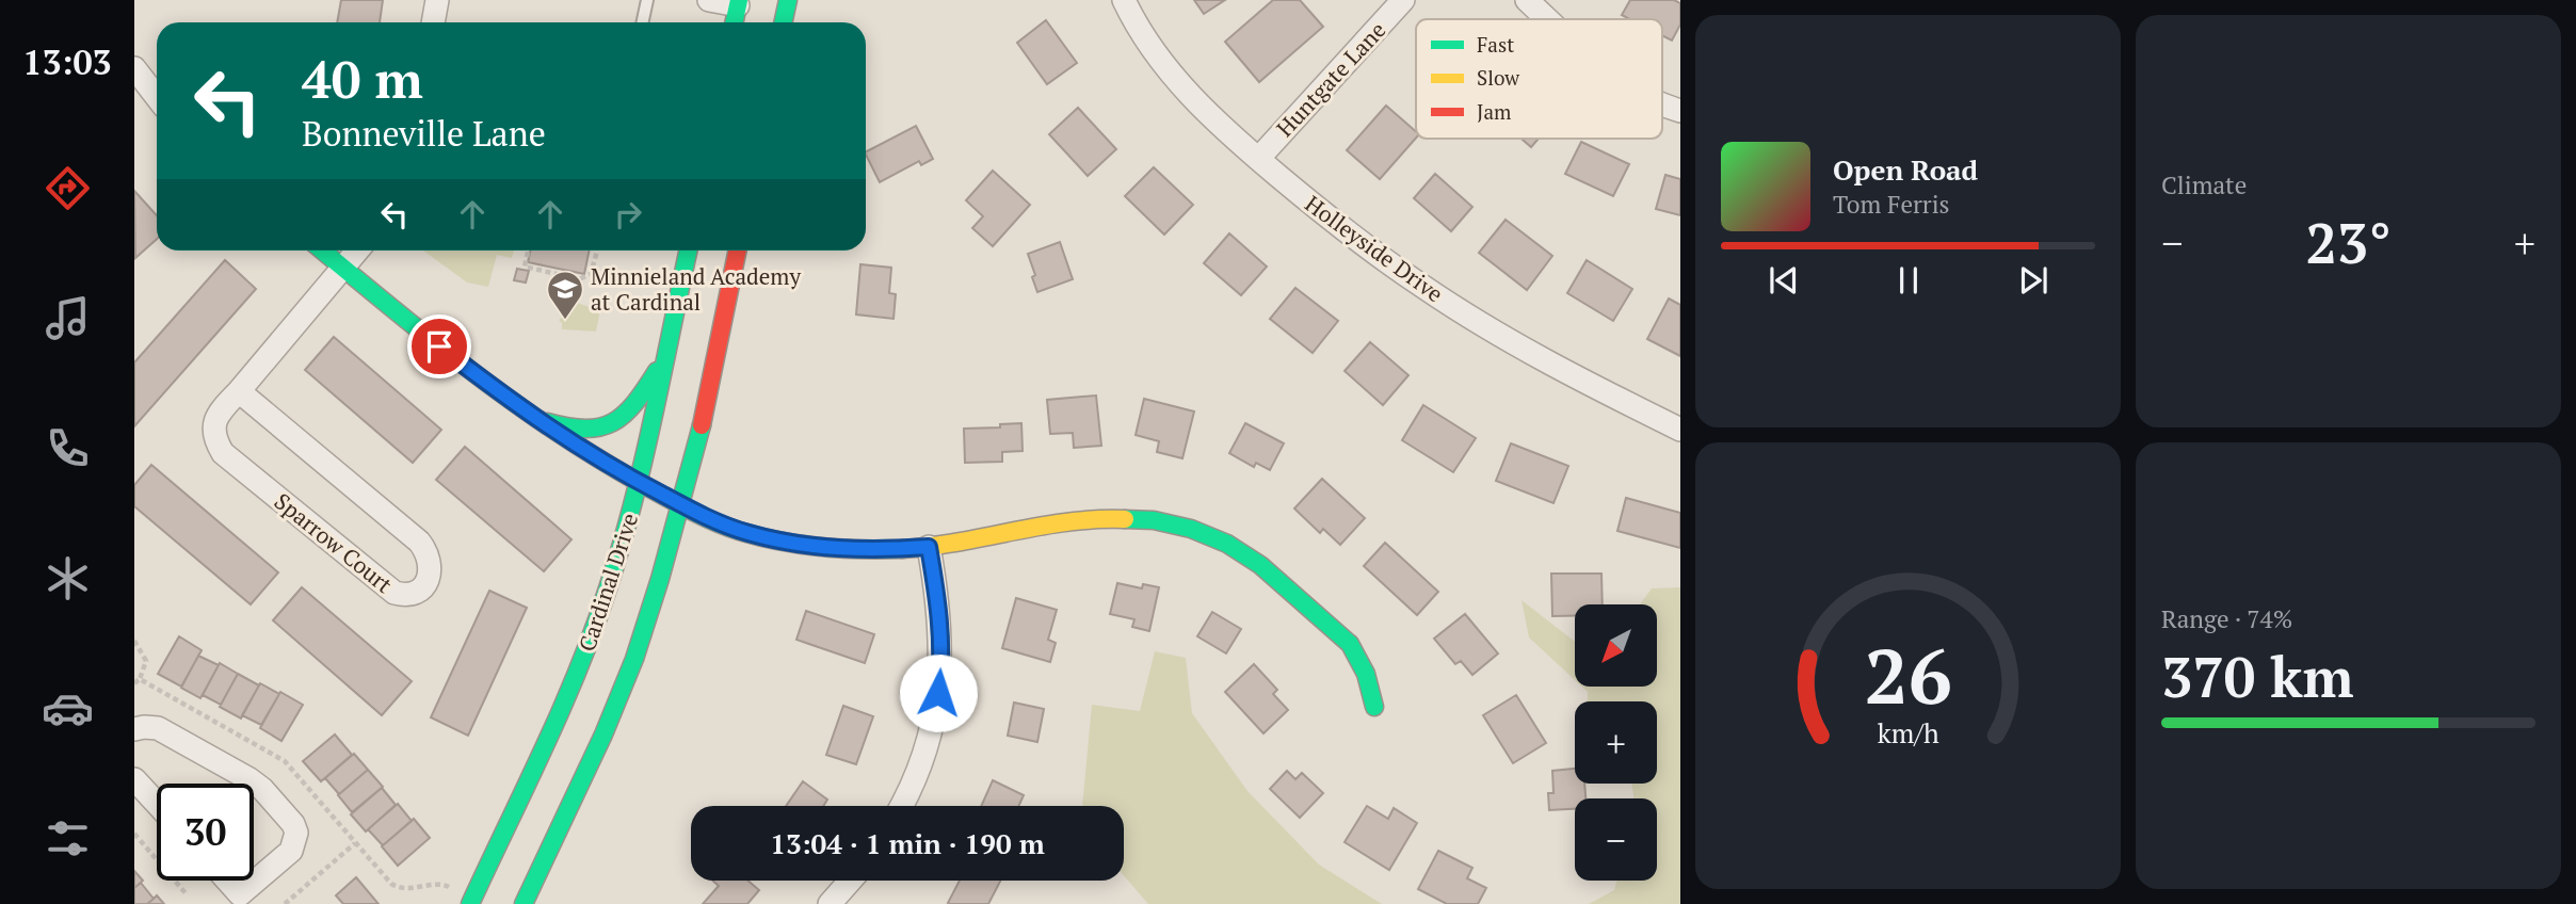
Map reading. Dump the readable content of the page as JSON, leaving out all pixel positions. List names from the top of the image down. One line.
{"streets":{"main road":["Cardinal Drive"],"street":["Huntgate Lane","Holleyside Drive","Sparrow Court"]},"crossings":[["Huntgate Lane","Holleyside Drive"]],"places":{"school or university":["Minnieland Academy at Cardinal"]},"legend":["Fast","Slow","Jam"],"north":"bottom left","page":{"tabs":"13:03","tile":["Climate",["Range · 74%","370 km"]],"turn":["40 m","Bonneville Lane"],"song":["Open Road","Tom Ferris"],"heat":["−","23°","+"],"map_buttons":["+","−"],"limit":"30","trip":"13:04 · 1 min · 190 m","gauge":["26","km/h"]}}
